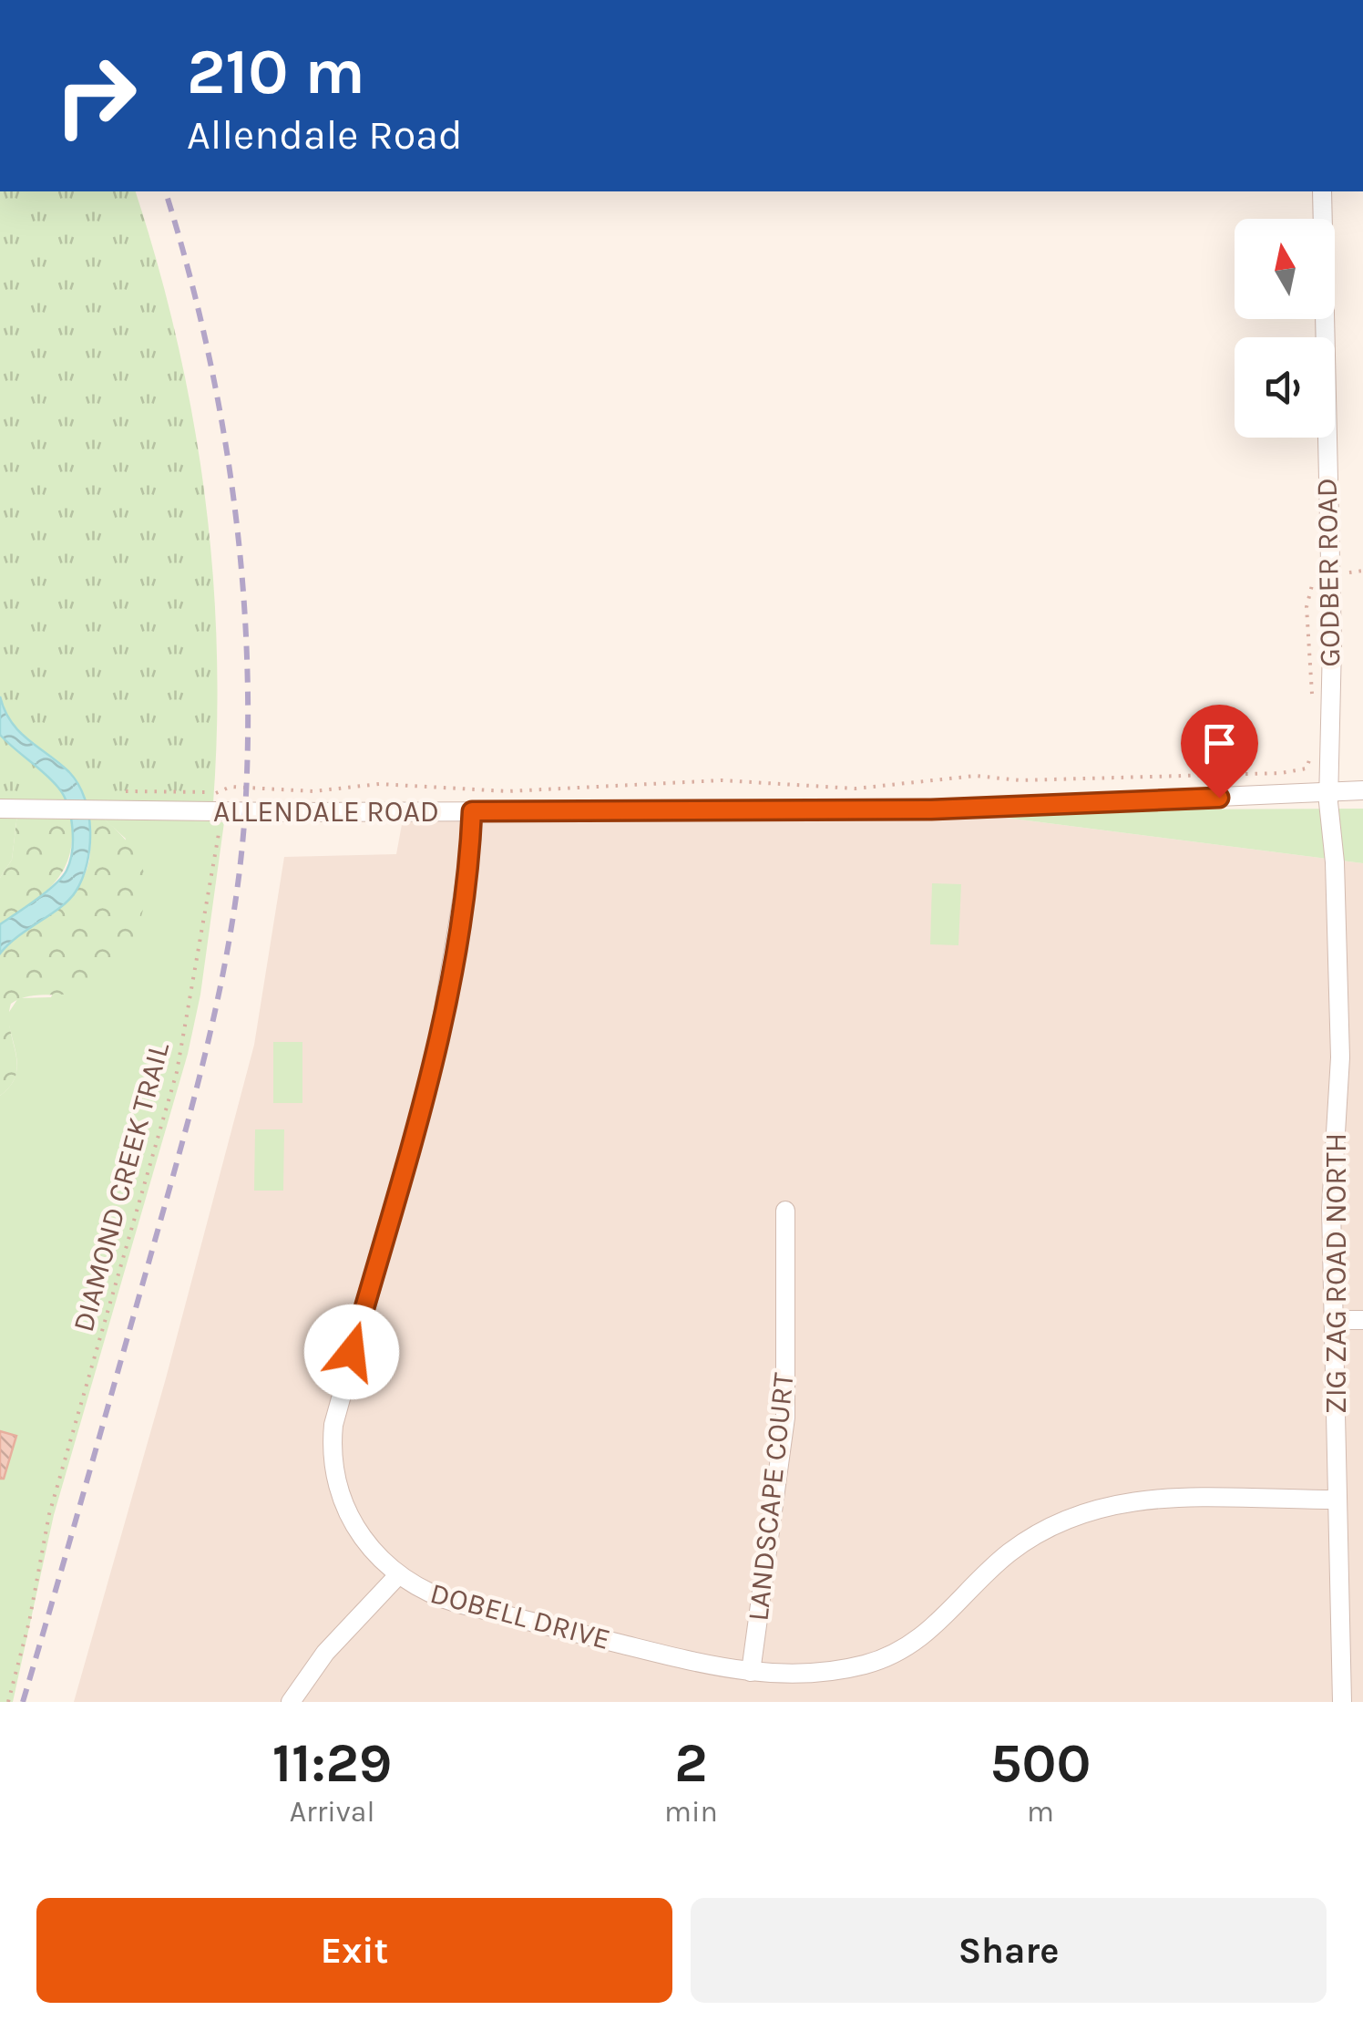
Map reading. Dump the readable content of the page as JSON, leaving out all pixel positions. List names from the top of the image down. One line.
{"streets":{"street":["GODBER ROAD","ALLENDALE ROAD","ZIG ZAG ROAD NORTH","LANDSCAPE COURT","DOBELL DRIVE"],"path":["DIAMOND CREEK TRAIL"]},"crossings":[["GODBER ROAD","ALLENDALE ROAD"],["GODBER ROAD","ZIG ZAG ROAD NORTH"],["ALLENDALE ROAD","DIAMOND CREEK TRAIL"],["ALLENDALE ROAD","ZIG ZAG ROAD NORTH"],["ALLENDALE ROAD","DOBELL DRIVE"],["ZIG ZAG ROAD NORTH","DOBELL DRIVE"],["LANDSCAPE COURT","DOBELL DRIVE"]],"north":"top","page":{"turn":["210 m","Allendale Road"],"eta":["11:29","Arrival","2","min","500","m"],"buttons":["Exit","Share"]}}
